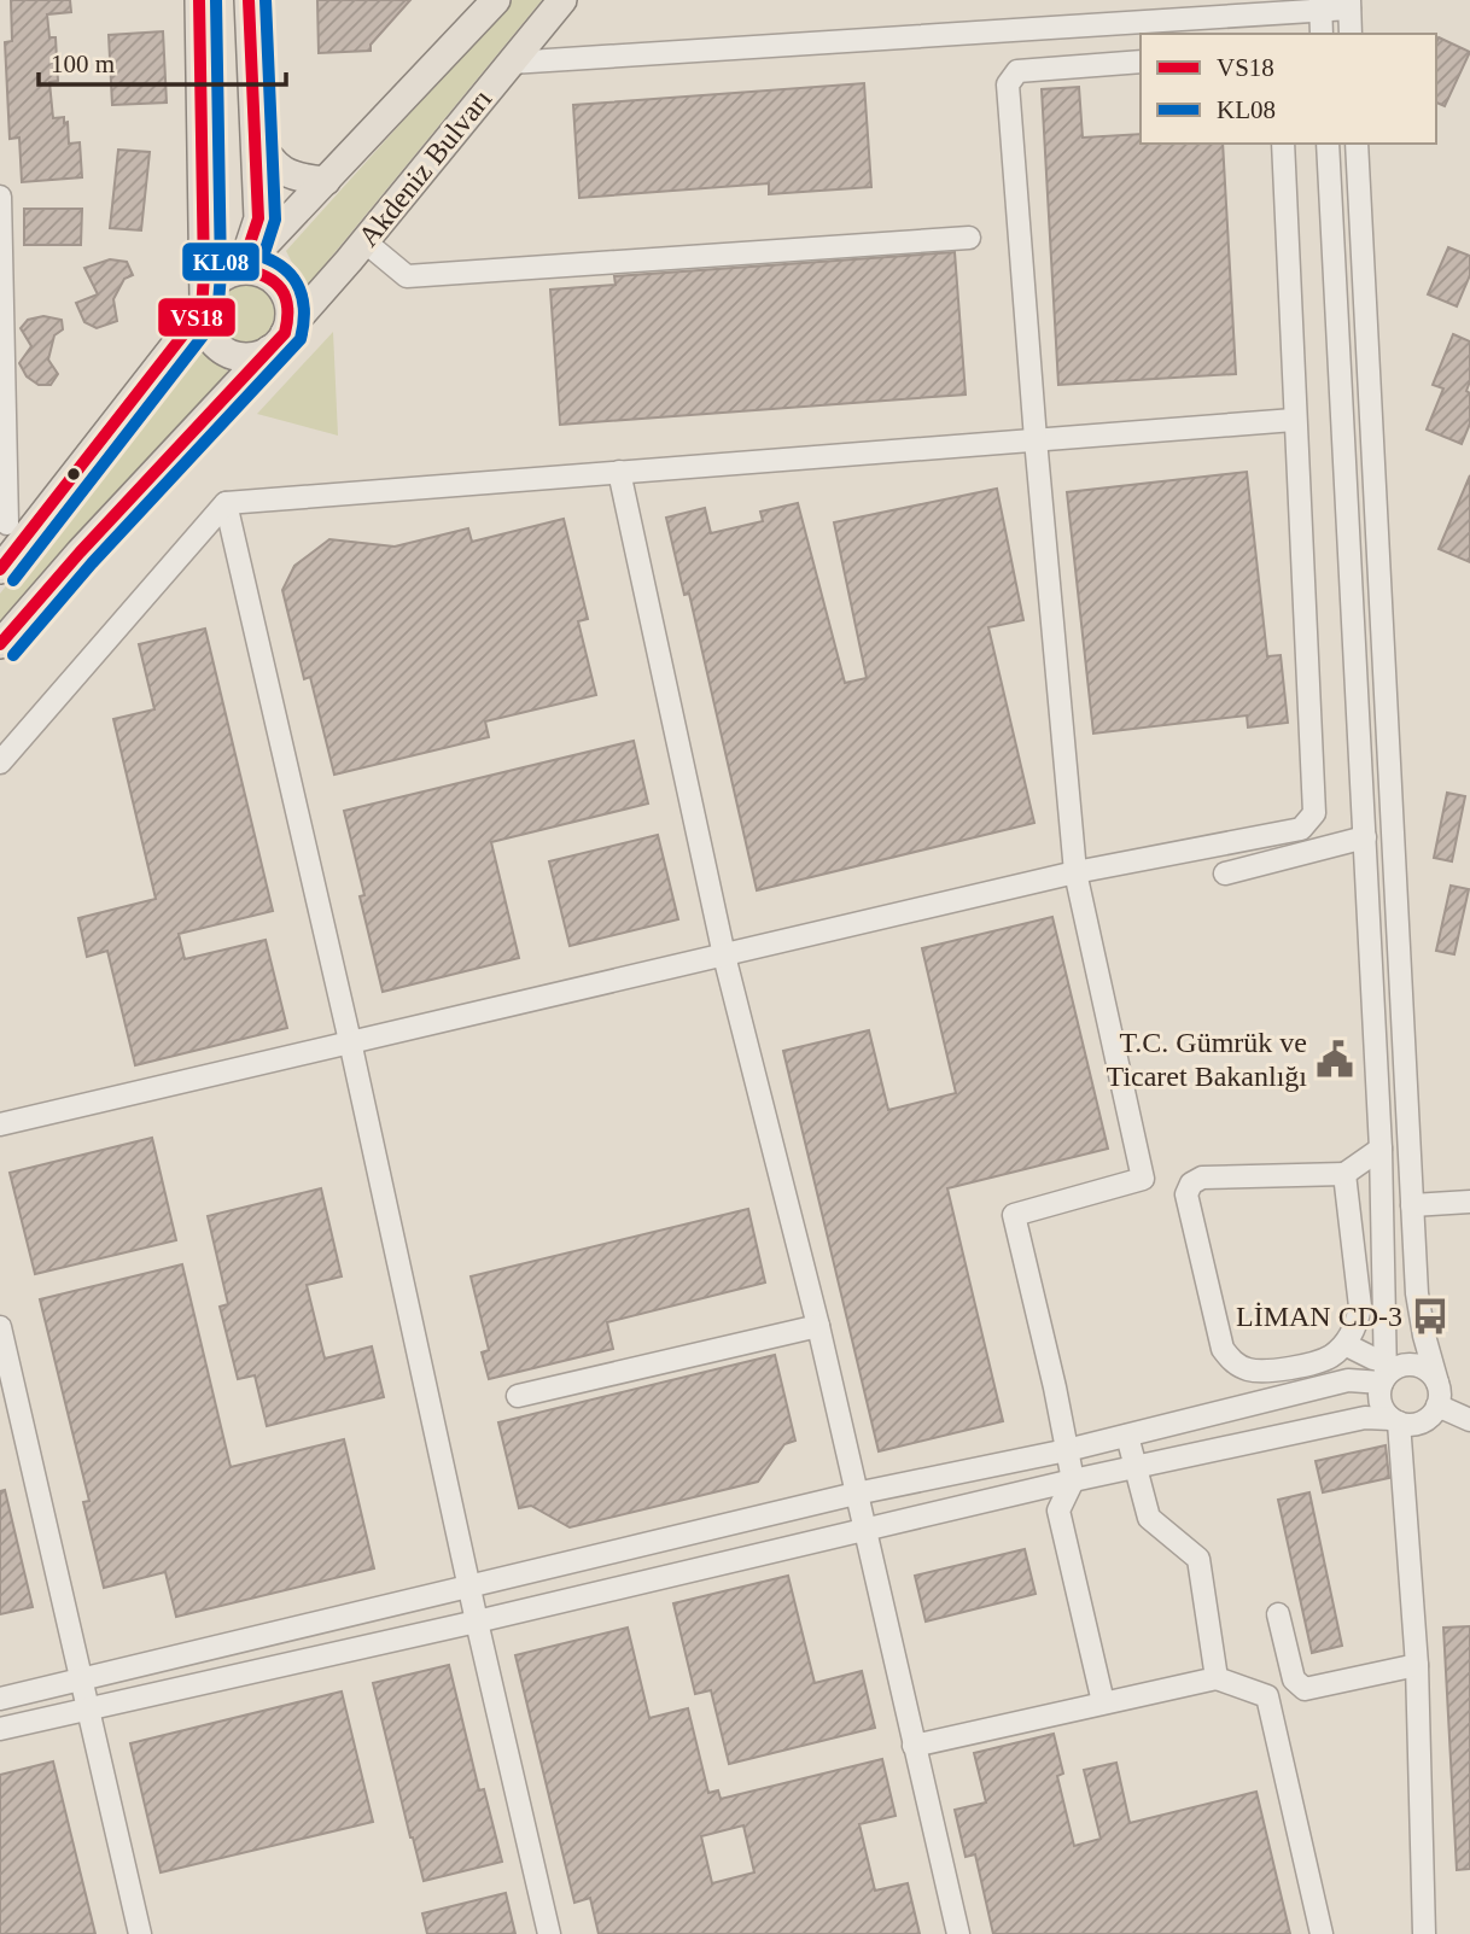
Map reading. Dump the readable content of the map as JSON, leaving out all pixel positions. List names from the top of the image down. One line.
{"streets":{"main road":["Akdeniz Bulvarı"]},"places":{"public building":["T.C. Gümrük ve Ticaret Bakanlığı"],"bus stop":["LİMAN CD-3"]},"lines":["transit line VS18","transit line KL08"],"legend":["VS18","KL08"],"scale_bar":"100 m"}
